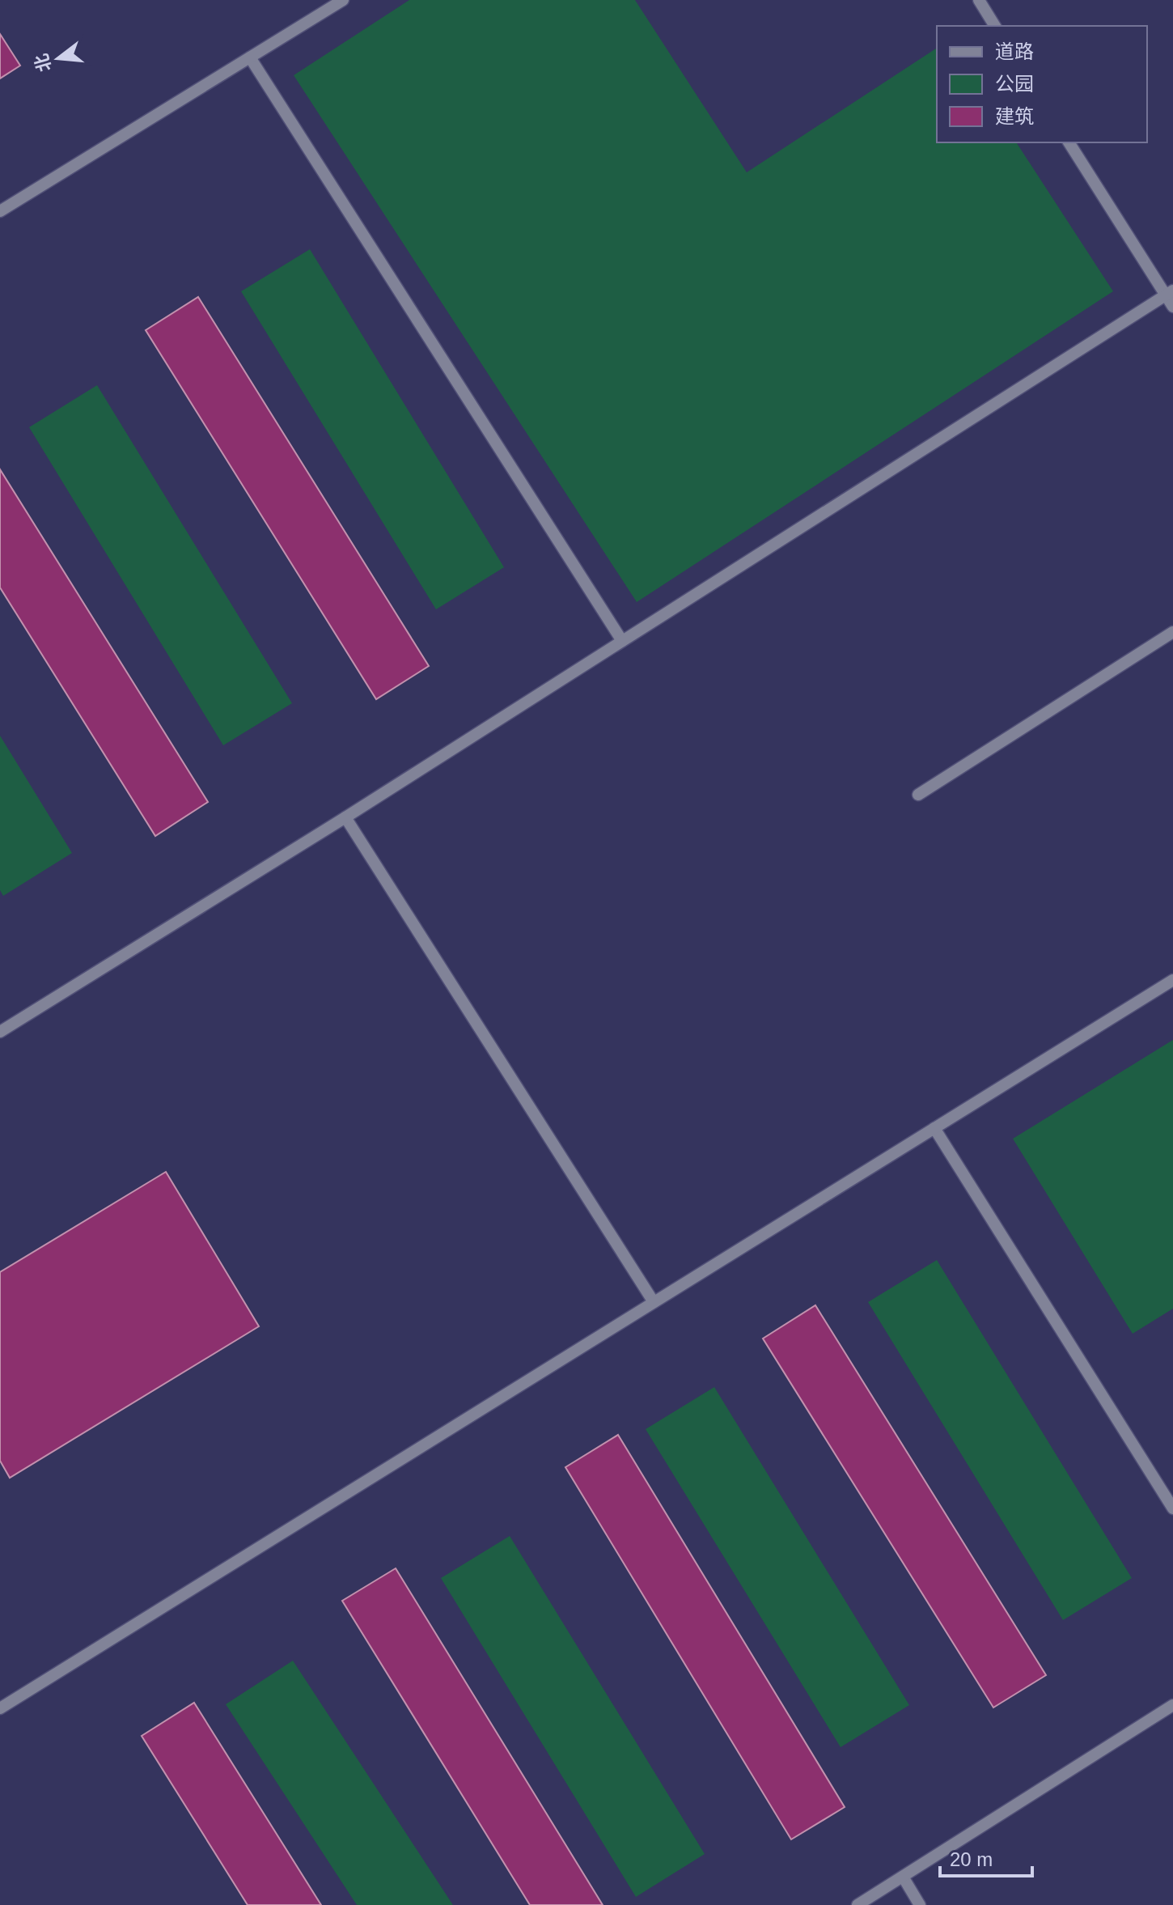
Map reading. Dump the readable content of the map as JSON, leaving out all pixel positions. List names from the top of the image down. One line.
{"legend":["道路","公园","建筑"],"scale_bar":"20 m","north":"left"}
